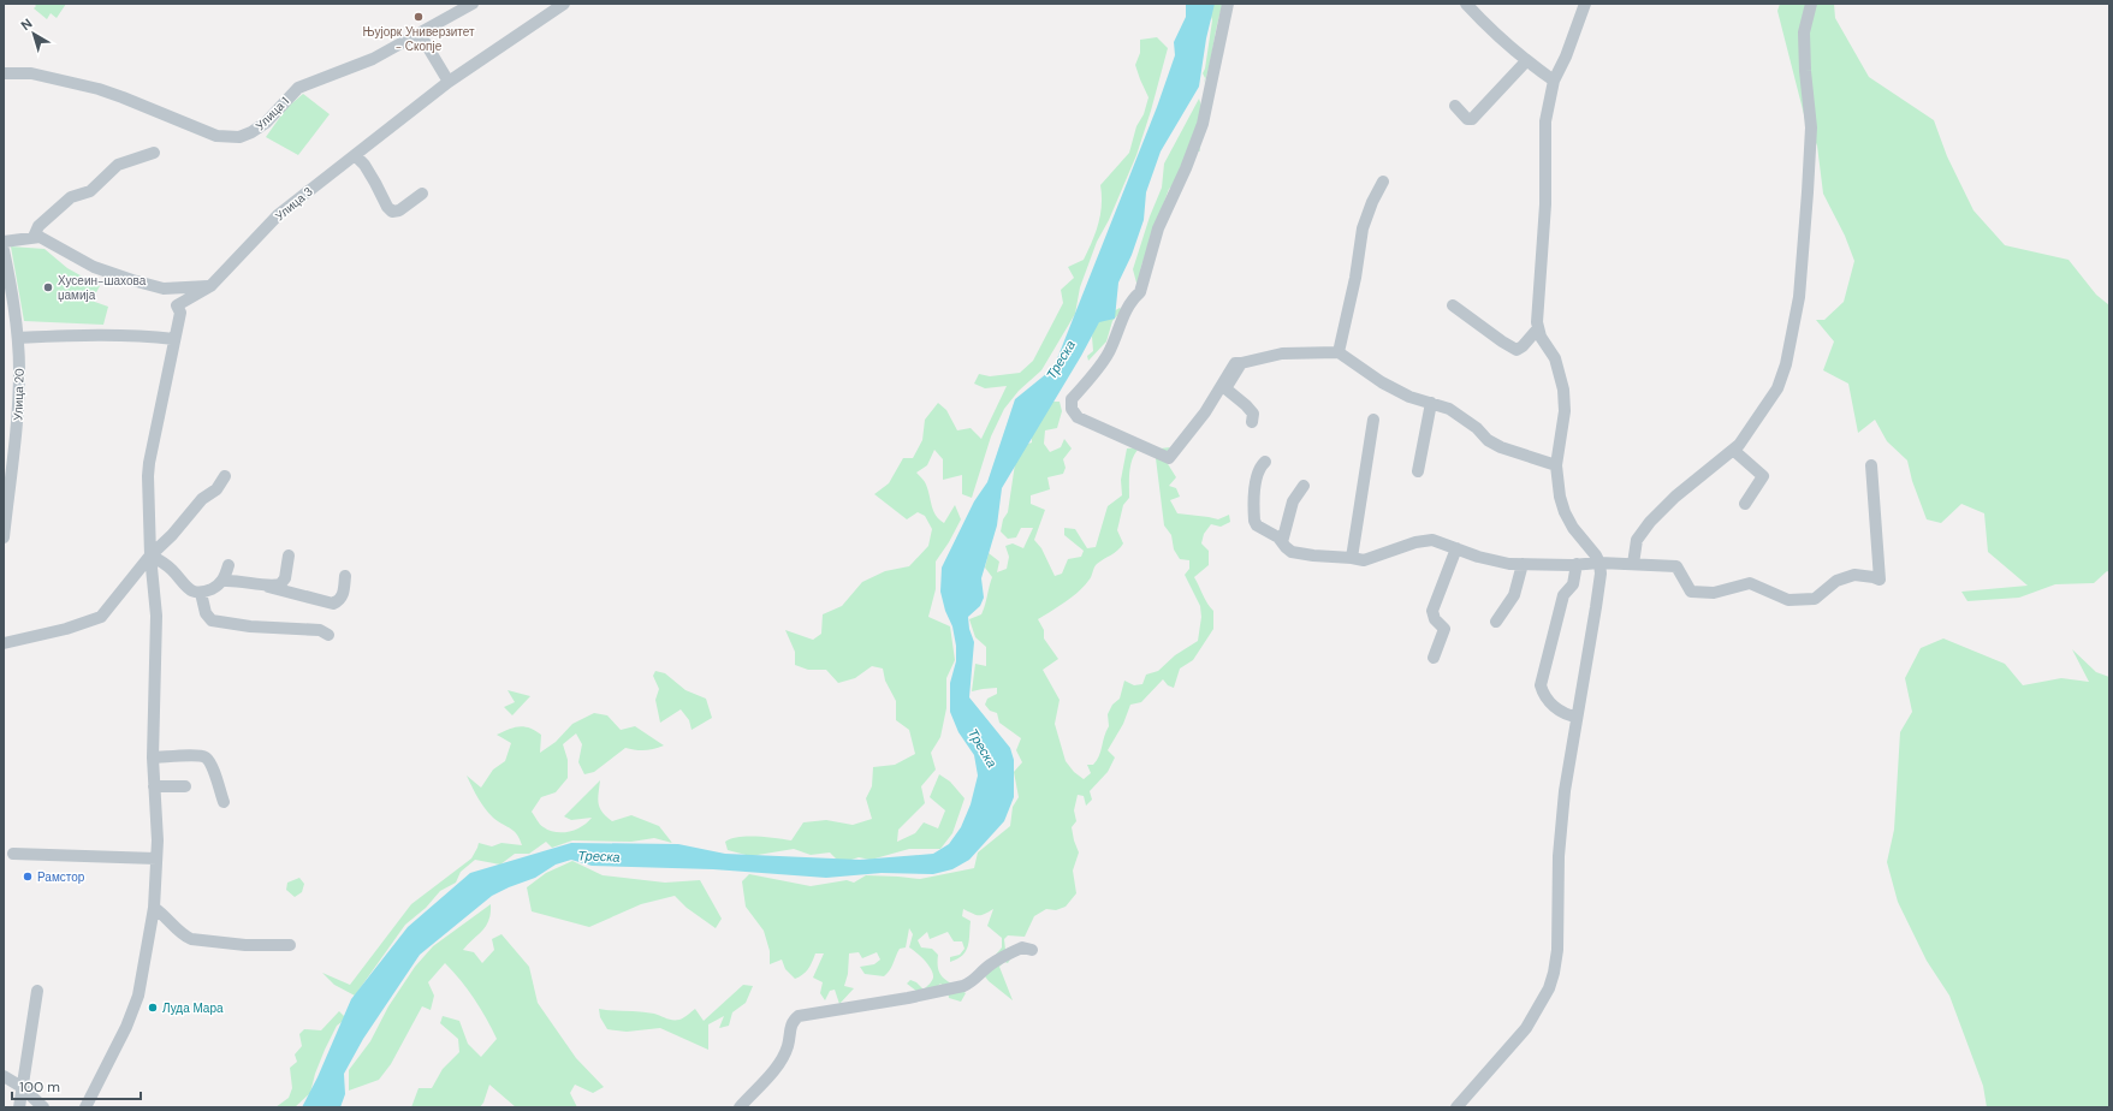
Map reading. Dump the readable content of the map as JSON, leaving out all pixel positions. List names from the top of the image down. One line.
{"streets":{"street":["Улица 1","Улица 3","Улица 20"]},"water":["Треска"],"places":["Њујорк Универзитет - Скопје","Хусеин-шахова џамија","Рамстор","Луда Мара"],"scale_bar":"100 m","north":"top left"}
